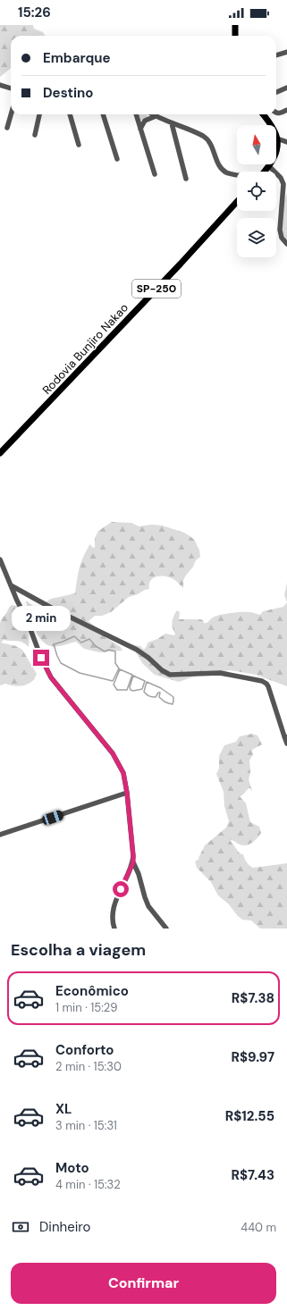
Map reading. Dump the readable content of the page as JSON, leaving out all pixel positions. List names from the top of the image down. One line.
{"streets":{"main road":["SP-250","Rodovia Bunjiro Nakao"]},"north":"top","page":{"status":"15:26","banner":["Embarque","Destino"],"bubble":"2 min","heading":"Escolha a viagem","list":[{"name":"Econômico","note":"1 min · 15:29","value":"R$7.38"},{"name":"Conforto","note":"2 min · 15:30","value":"R$9.97"},{"name":"XL","note":"3 min · 15:31","value":"R$12.55"},{"name":"Moto","note":"4 min · 15:32","value":"R$7.43"}],"pay":["Dinheiro","440 m"],"buttons":"Confirmar"}}
